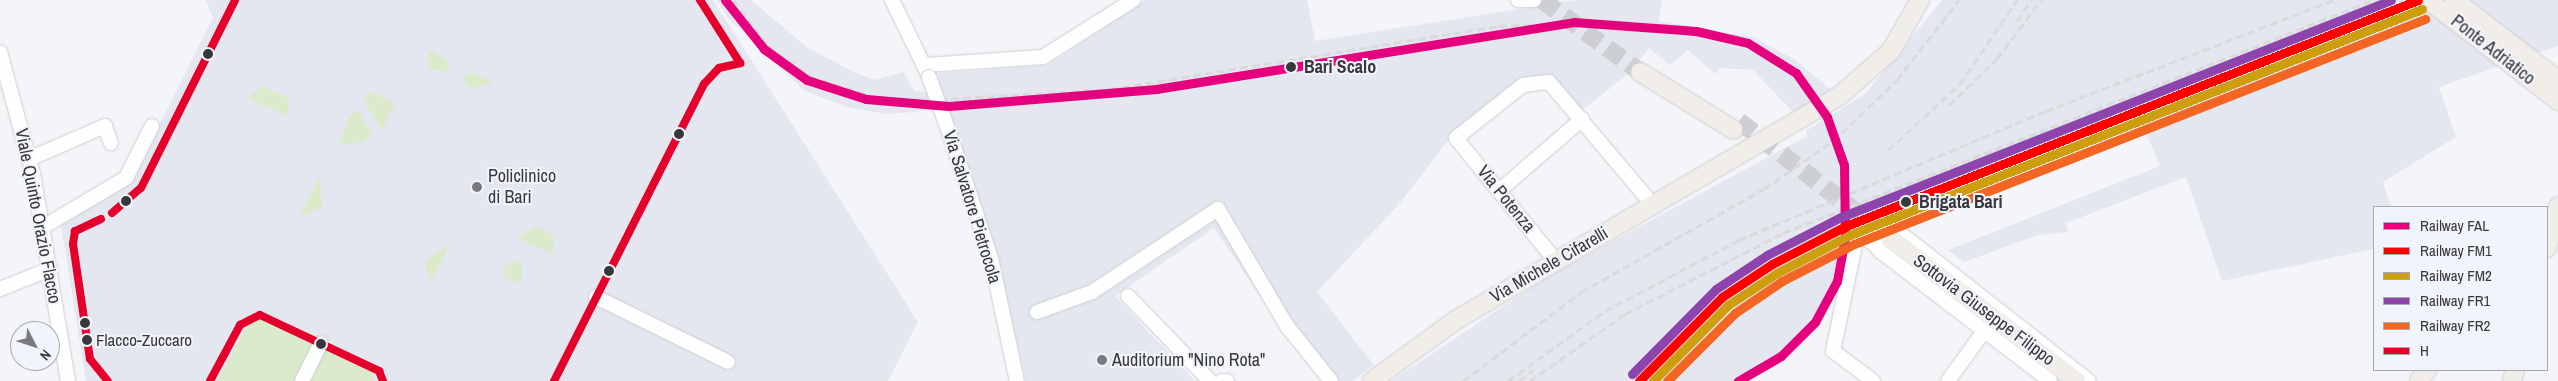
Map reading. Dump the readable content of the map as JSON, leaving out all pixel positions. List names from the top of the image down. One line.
{"streets":{"main road":["Ponte Adriatico","Via Michele Cifarelli","Sottovia Giuseppe Filippo"],"street":["Via Potenza","Via Salvatore Pietrocola","Viale Quinto Orazio Flacco"]},"crossings":[["Via Potenza","Via Michele Cifarelli"]],"places":["Bari Scalo","Policlinico di Bari","Brigata Bari","Flacco-Zuccaro","Auditorium \"Nino Rota\""],"lines":["rail line FAL","rail line FM1","rail line FR1","transit line H","rail line FM2","rail line FR2"],"legend":["Railway FAL","Railway FM1","Railway FM2","Railway FR1","Railway FR2","H"],"north":"bottom right"}
